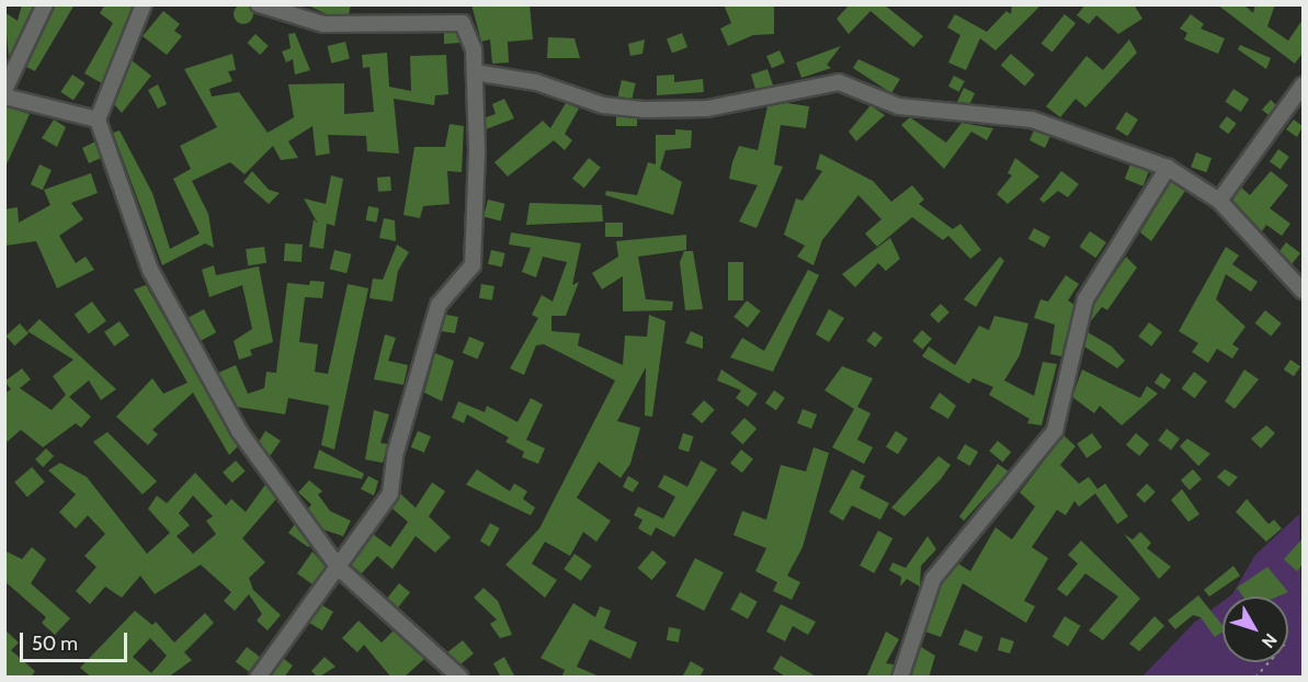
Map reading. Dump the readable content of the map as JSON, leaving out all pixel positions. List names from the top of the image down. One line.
{"scale_bar":"50 m","north":"bottom right"}
